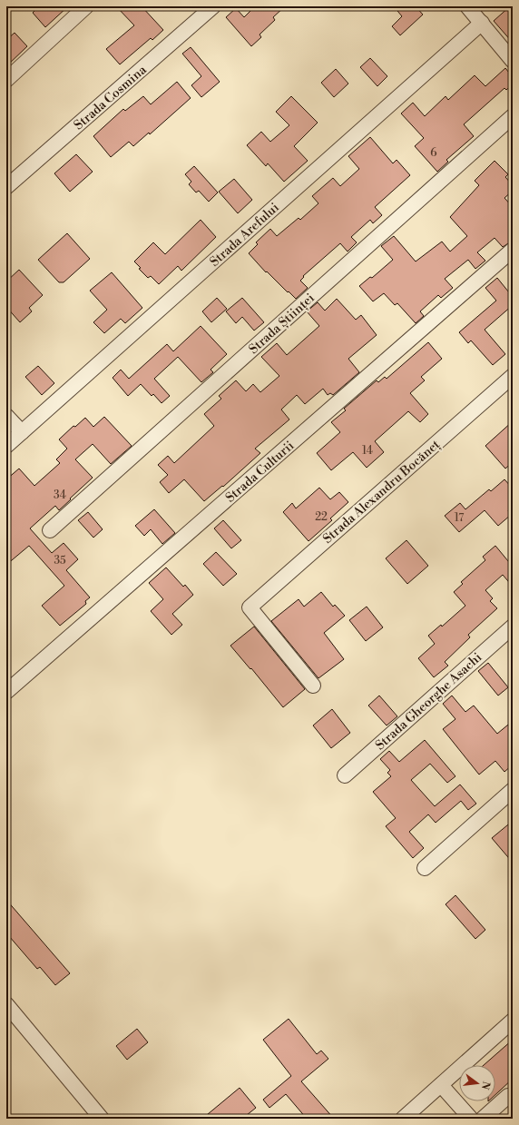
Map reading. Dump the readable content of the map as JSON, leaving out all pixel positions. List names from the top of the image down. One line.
{"streets":{"street":["Strada Cosmina","Strada Arefului","Strada Științei","Strada Culturii","Strada Alexandru Bocăneț","Strada Gheorghe Asachi"]},"house_numbers":["6","14","34","22","17","35"],"north":"right"}
